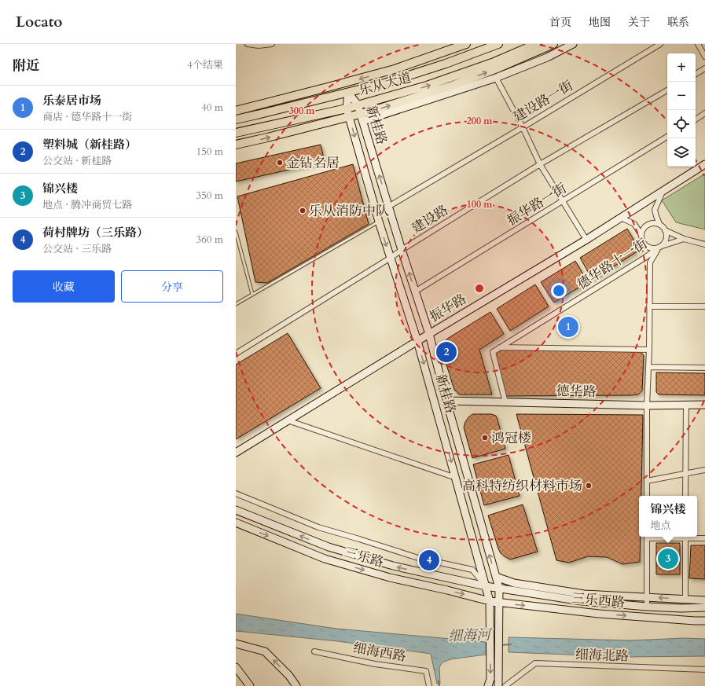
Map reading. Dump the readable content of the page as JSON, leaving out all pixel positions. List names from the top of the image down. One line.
{"streets":{"main road":["乐从大道"],"street":["建设路一街","新桂路","振华路一街","建设路","德华路十一街","振华路","德华路","三乐路","三乐西路","细海西路","细海北路"]},"crossings":[["乐从大道","新桂路"],["建设路一街","新桂路"],["新桂路","振华路一街"],["新桂路","建设路"],["新桂路","振华路"],["新桂路","德华路"],["新桂路","三乐路"],["新桂路","三乐西路"],["三乐路","三乐西路"]],"water":["细海河"],"places":["金钻名居","乐从消防中队","鸿冠楼","高科特纺织材料市场"],"page":{"header":"Locato","nav":["首页","地图","关于","联系"],"heading":["附近","4个结果"],"map_buttons":["+","−"],"list":[{"mark":"1","name":"乐泰居市场","note":"商店 · 德华路十一街","value":"40 m"},{"mark":"2","name":"塑料城（新桂路）","note":"公交站 · 新桂路","value":"150 m"},{"mark":"3","name":"锦兴楼","note":"地点 · 腾冲商贸七路","value":"350 m"},{"mark":"4","name":"荷村牌坊（三乐路）","note":"公交站 · 三乐路","value":"360 m"}],"buttons":["收藏","分享"],"pins":["1","2","3","4"],"popup":["锦兴楼","地点"]},"rings":["300 m","200 m","100 m"]}
